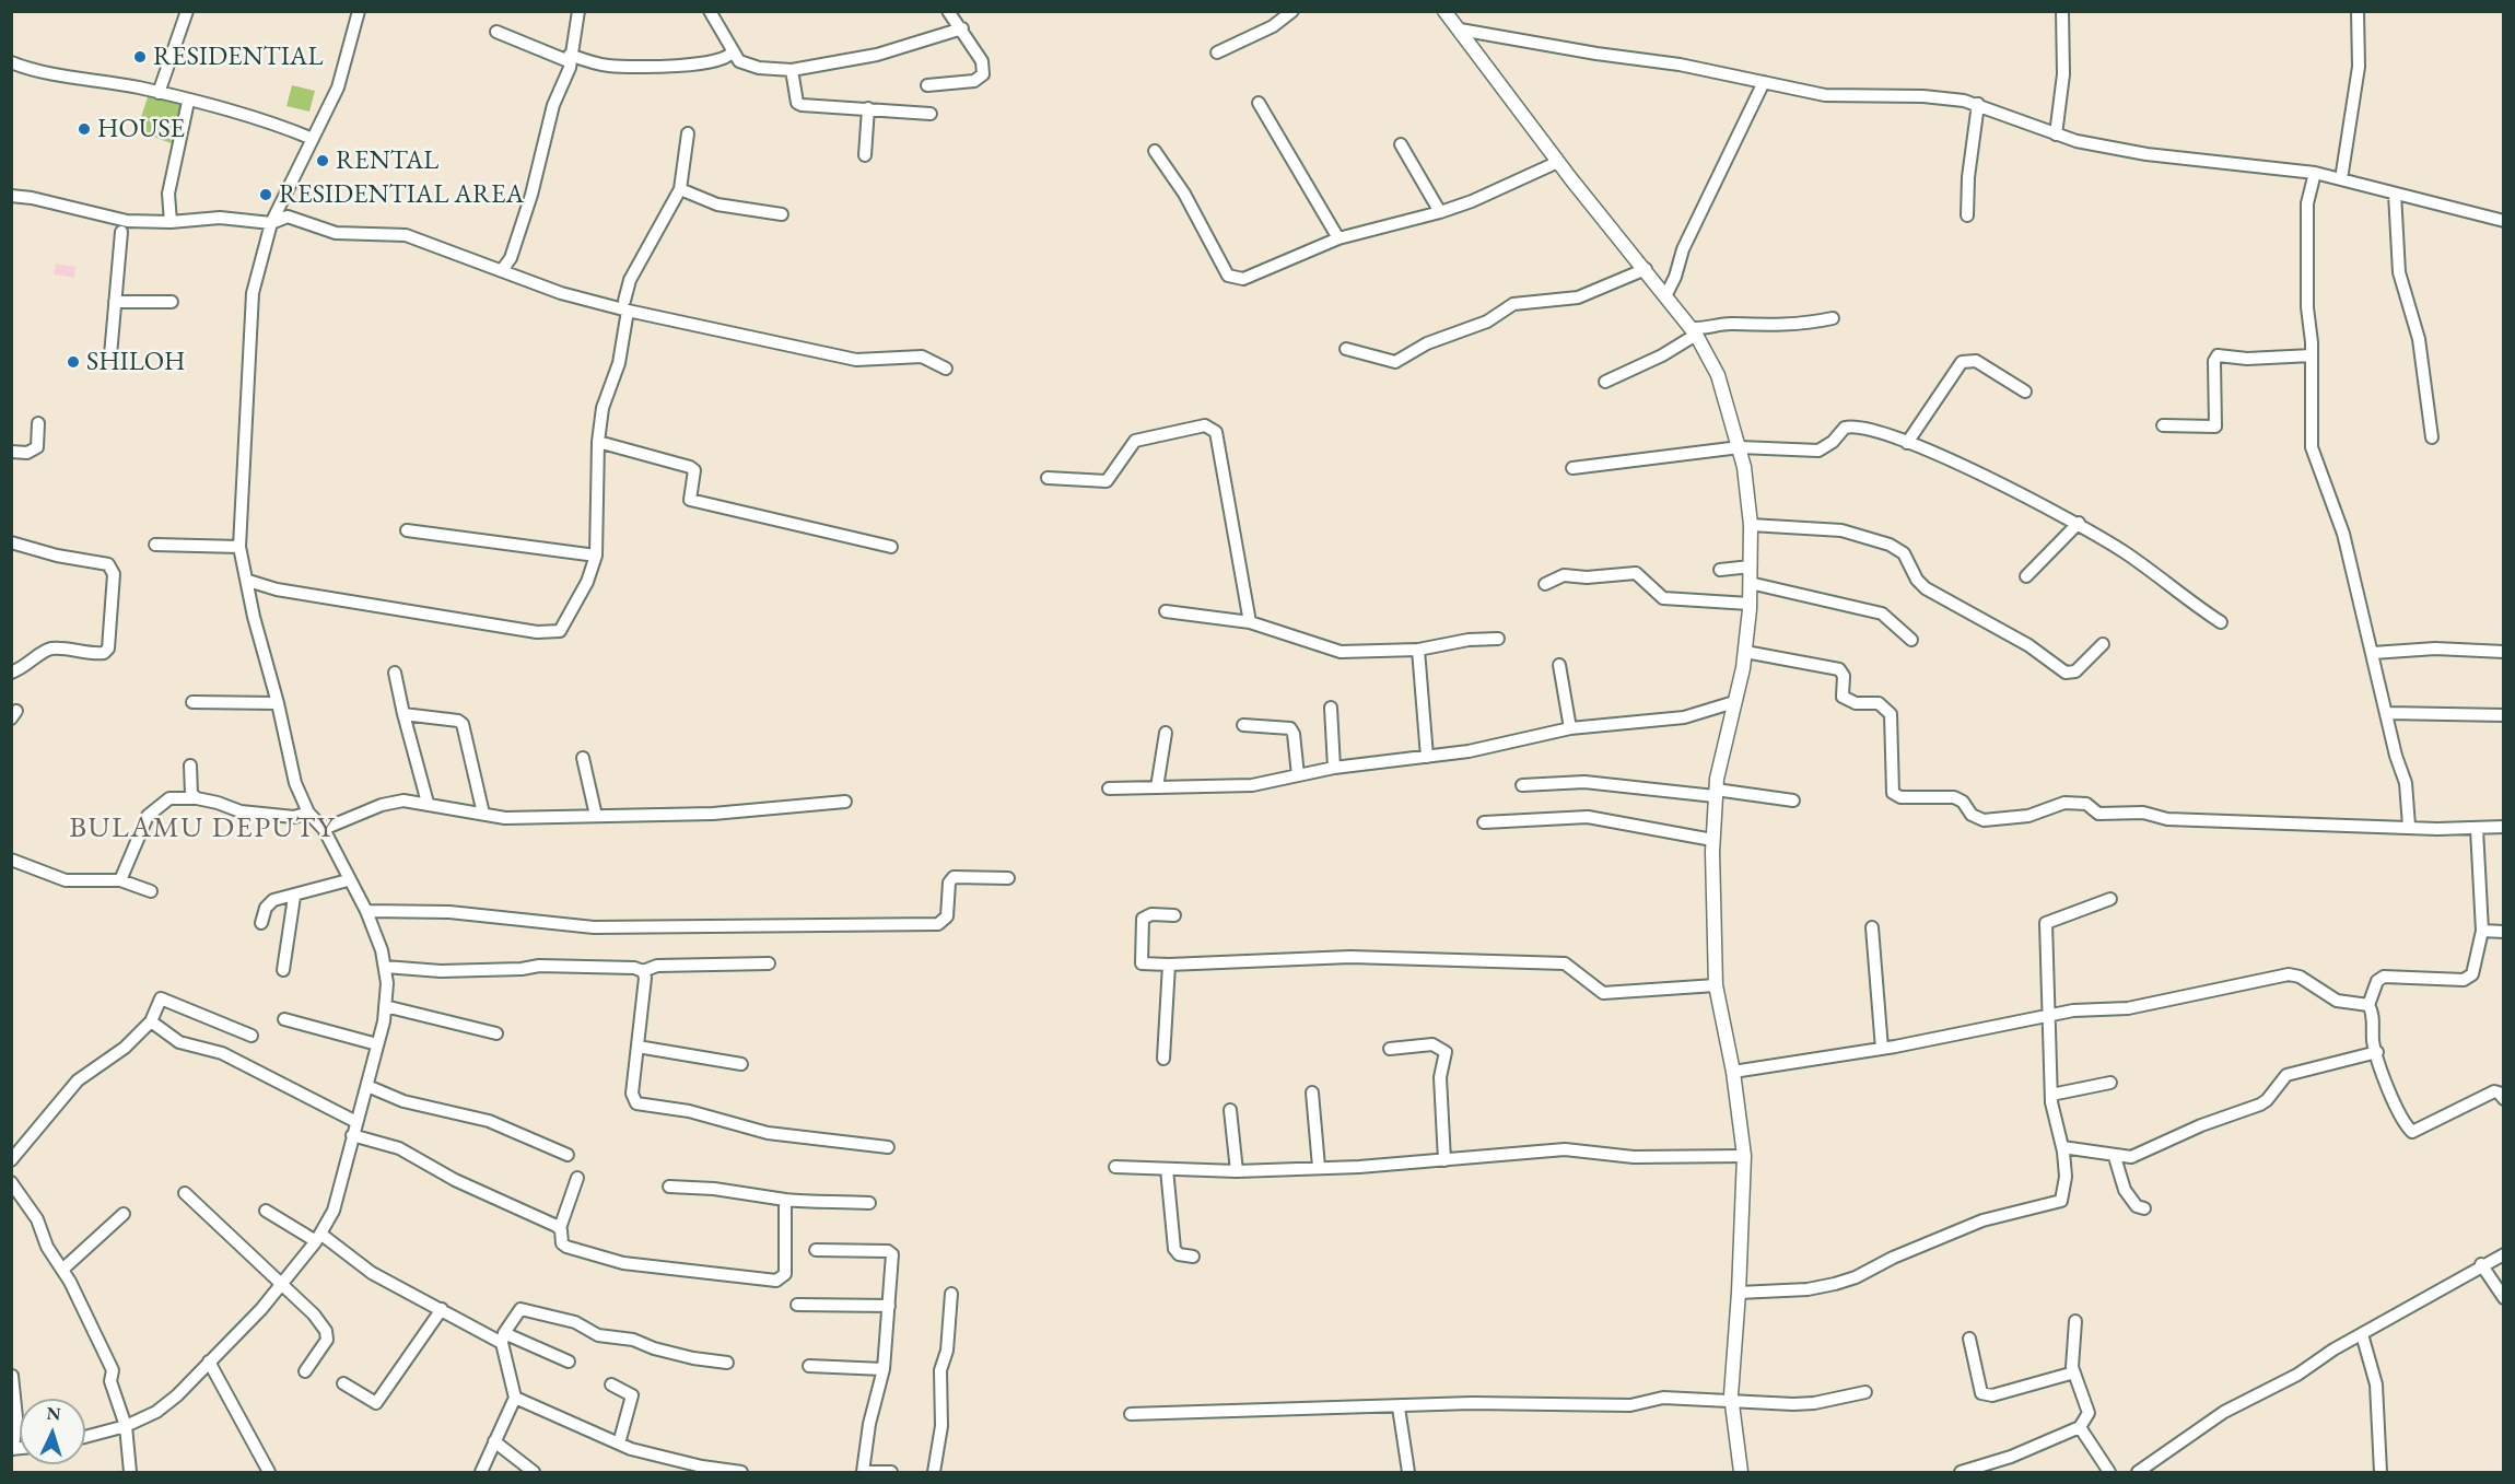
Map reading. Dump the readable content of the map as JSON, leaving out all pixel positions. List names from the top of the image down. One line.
{"districts":["BULAMU DEPUTY"],"places":["RESIDENTIAL","HOUSE","RENTAL","RESIDENTIAL AREA","SHILOH"],"north":"top"}
